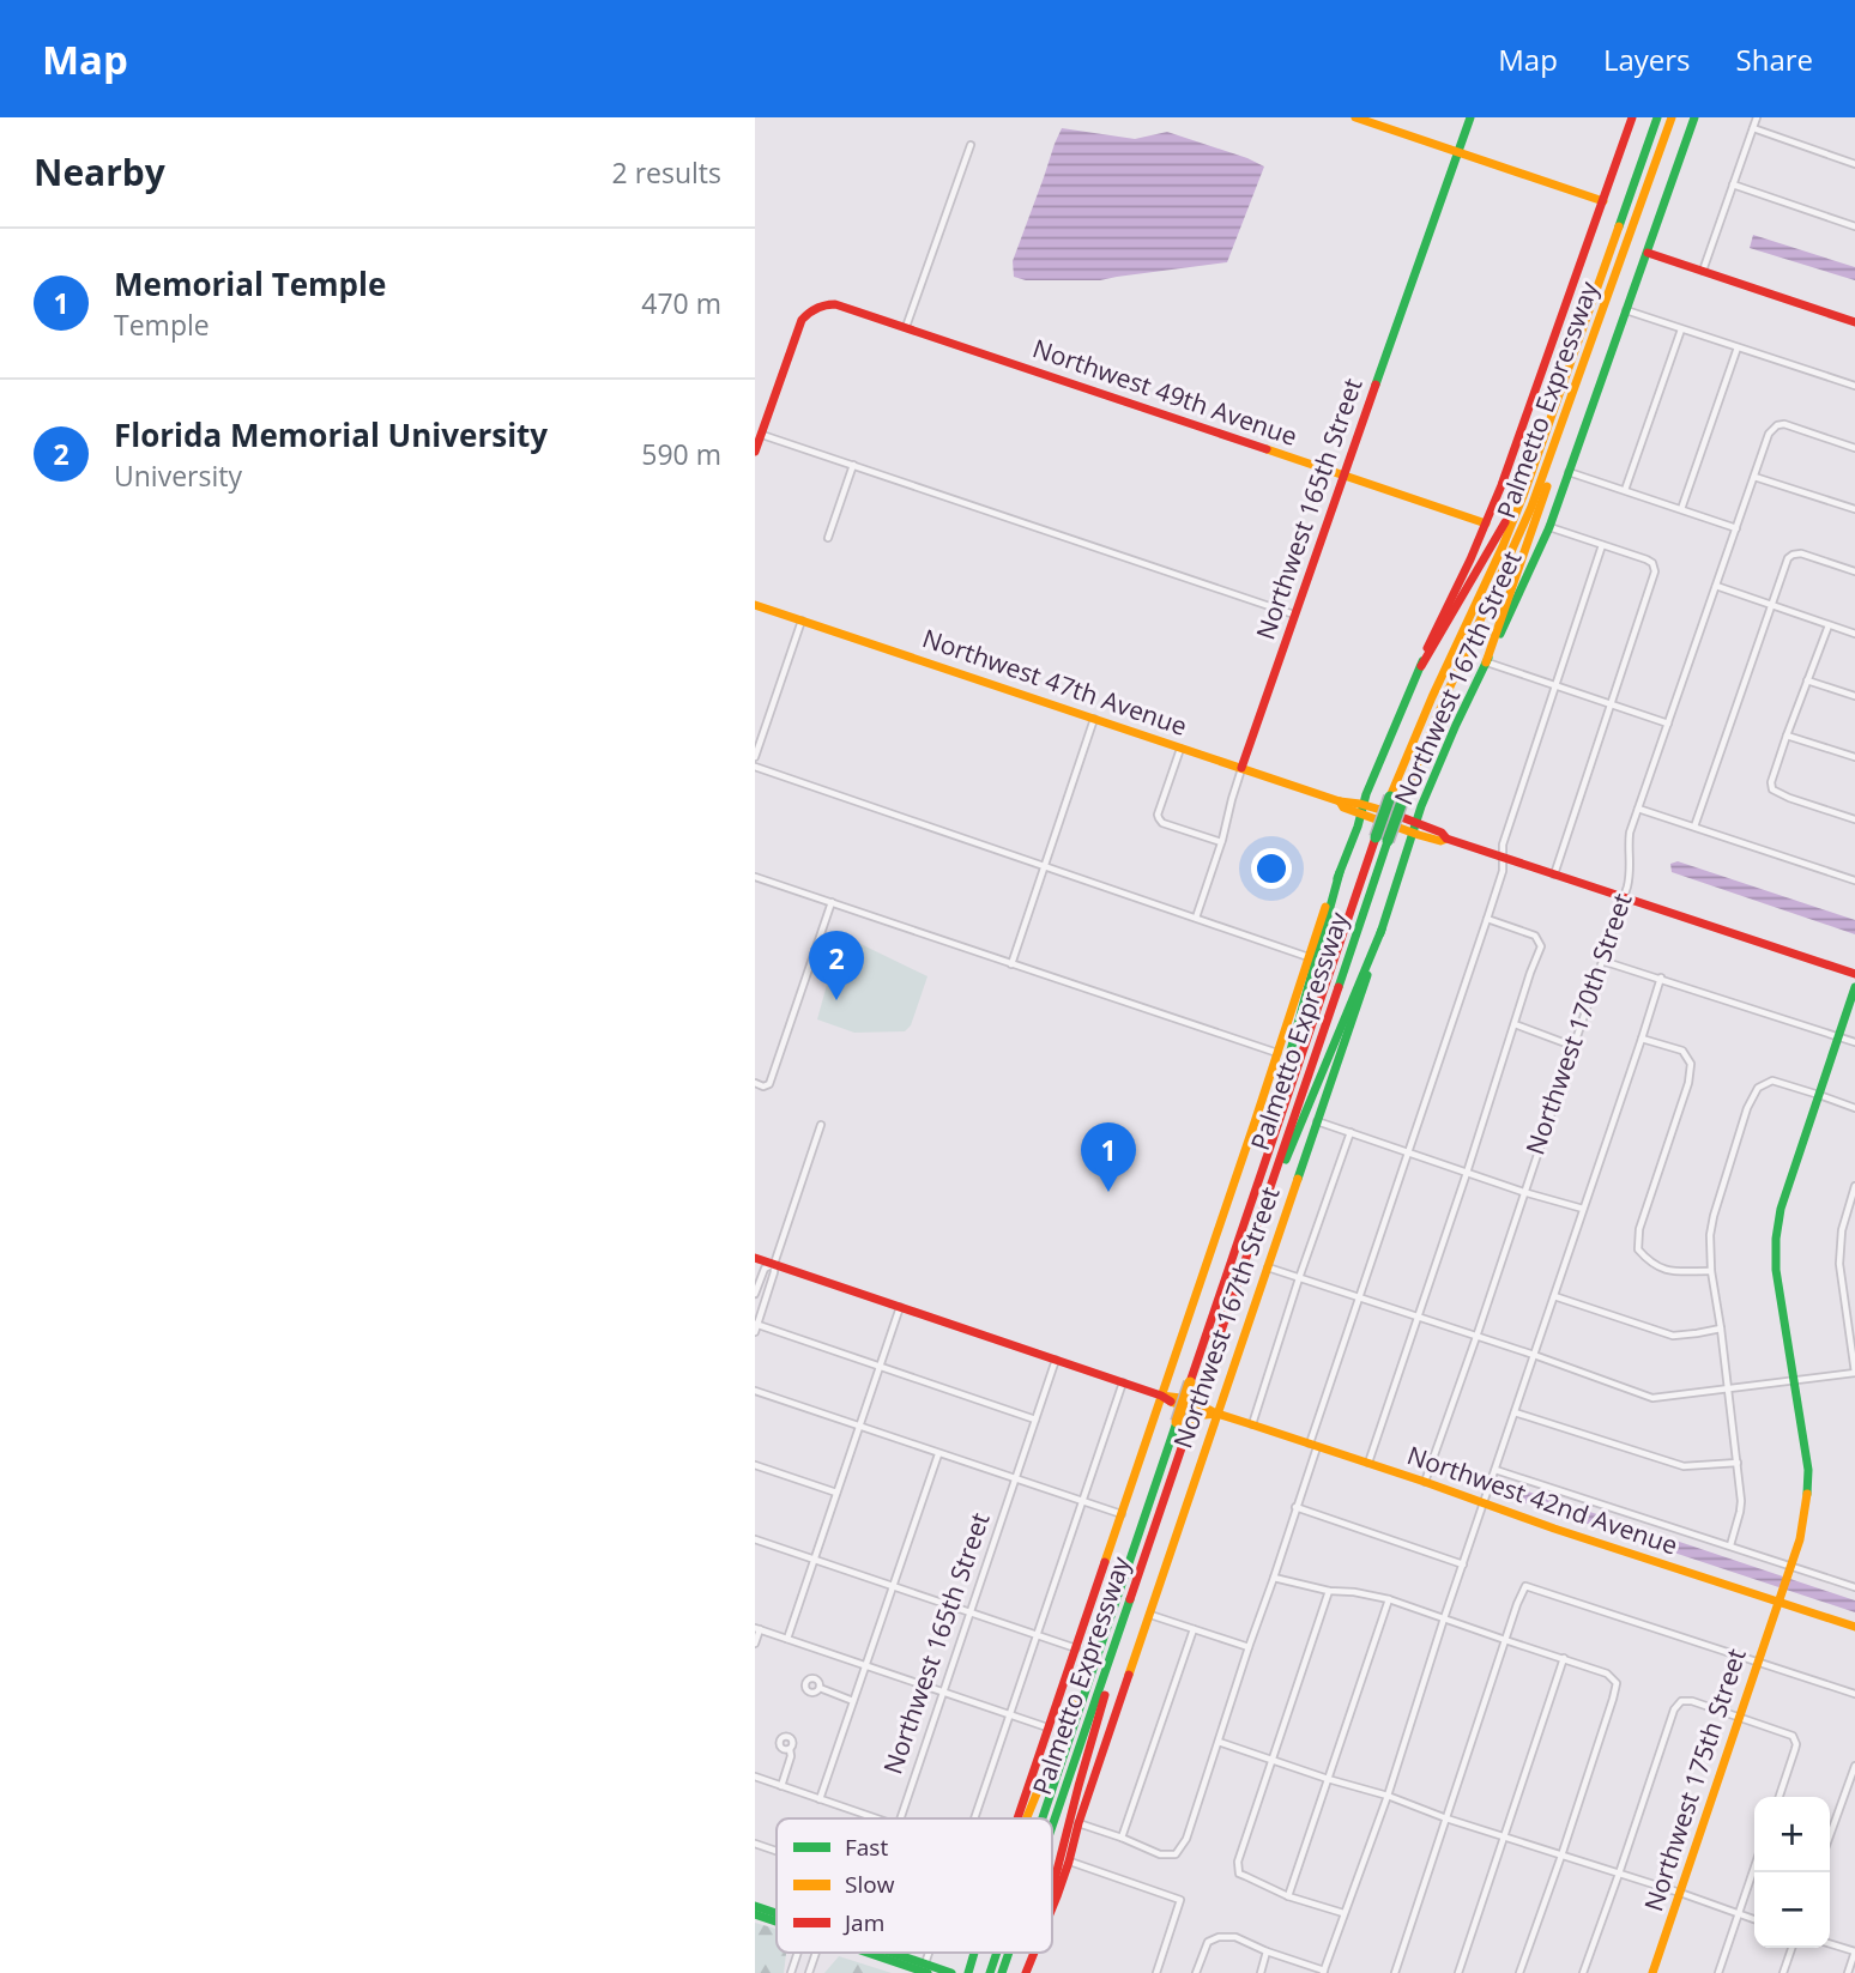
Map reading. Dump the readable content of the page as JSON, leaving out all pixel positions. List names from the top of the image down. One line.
{"streets":{"main road":["Northwest 49th Avenue","Palmetto Expressway","Northwest 165th Street","Northwest 167th Street","Northwest 47th Avenue","Northwest 42nd Avenue","Northwest 175th Street"],"street":["Northwest 170th Street"]},"crossings":[["Northwest 49th Avenue","Northwest 165th Street"],["Northwest 49th Avenue","Northwest 167th Street"],["Northwest 165th Street","Northwest 47th Avenue"],["Northwest 165th Street","Northwest 42nd Avenue"],["Northwest 167th Street","Northwest 47th Avenue"],["Northwest 167th Street","Northwest 42nd Avenue"],["Northwest 47th Avenue","Northwest 170th Street"],["Northwest 170th Street","Northwest 42nd Avenue"],["Northwest 42nd Avenue","Northwest 175th Street"]],"legend":["Fast","Slow","Jam"],"page":{"header":"Map","nav":["Map","Layers","Share"],"heading":["Nearby","2 results"],"list":[{"mark":"1","name":"Memorial Temple","note":"Temple","value":"470 m"},{"mark":"2","name":"Florida Memorial University","note":"University","value":"590 m"}],"pins":["2","1"],"map_buttons":["+","−"]}}
